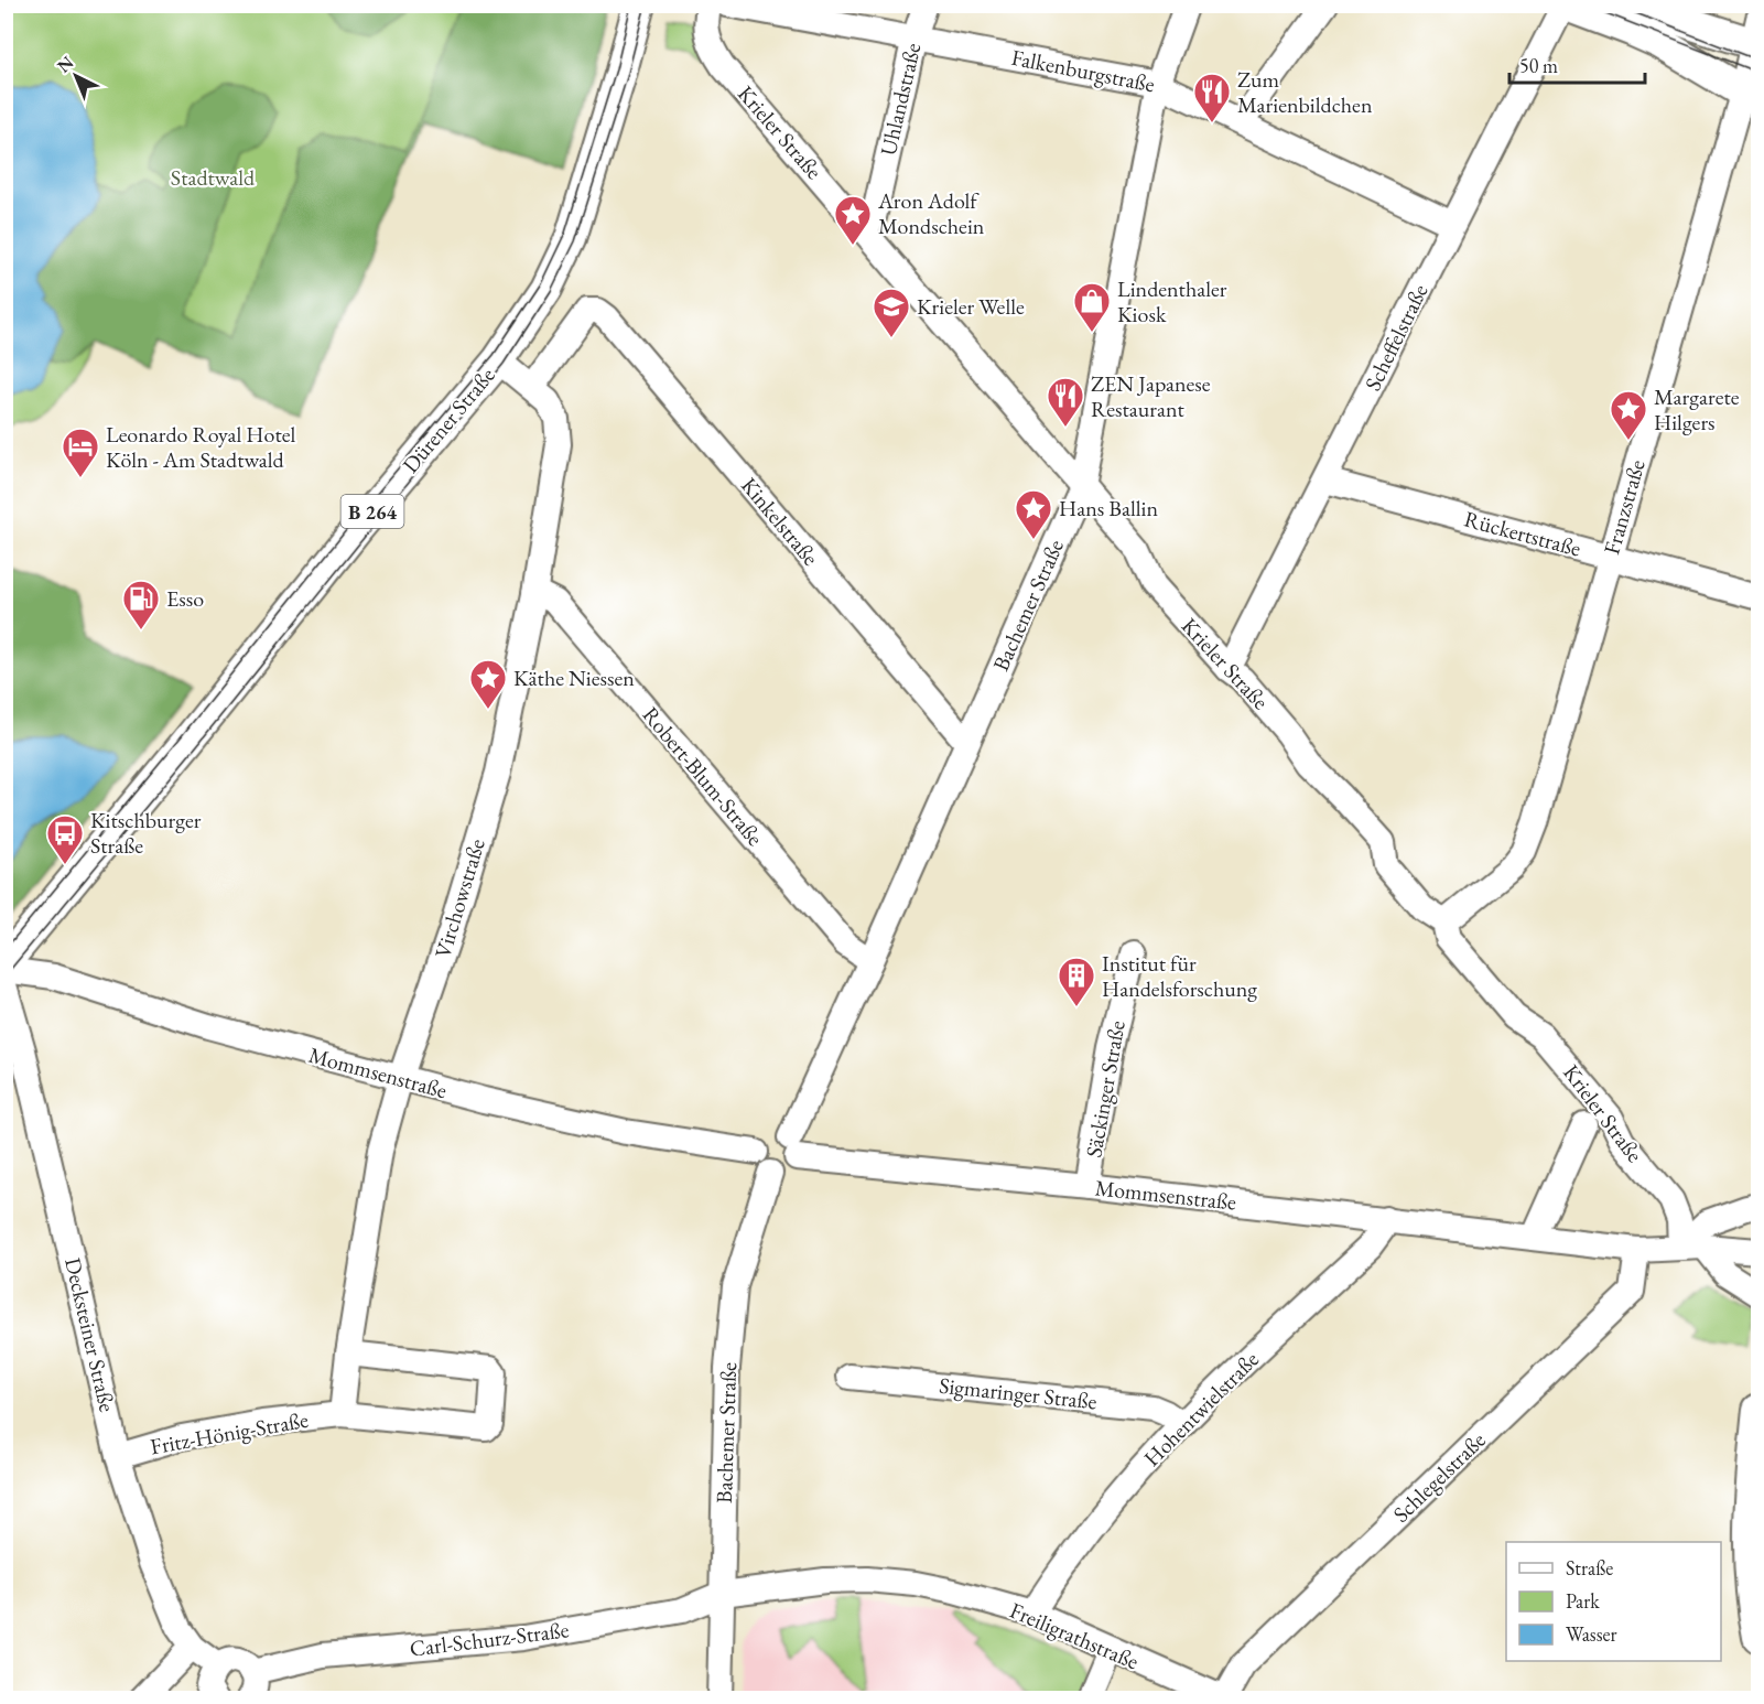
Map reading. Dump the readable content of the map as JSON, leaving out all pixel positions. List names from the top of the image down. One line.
{"streets":{"main road":["Dürener Straße","B 264"],"street":["Falkenburgstraße","Uhlandstraße","Krieler Straße","Scheffelstraße","Franzstraße","Kinkelstraße","Rückertstraße","Bachemer Straße","Robert-Blum-Straße","Virchowstraße","Mommsenstraße","Säckinger Straße","Decksteiner Straße","Sigmaringer Straße","Hohentwielstraße","Fritz-Hönig-Straße","Schlegelstraße","Freiligrathstraße","Carl-Schurz-Straße"]},"crossings":[["Falkenburgstraße","Uhlandstraße"],["Falkenburgstraße","Scheffelstraße"],["Falkenburgstraße","Bachemer Straße"],["Uhlandstraße","Krieler Straße"],["Krieler Straße","Scheffelstraße"],["Krieler Straße","Franzstraße"],["Krieler Straße","Bachemer Straße"],["Krieler Straße","Mommsenstraße"],["Scheffelstraße","Rückertstraße"],["Dürener Straße","Virchowstraße"],["Franzstraße","Rückertstraße"],["Kinkelstraße","Bachemer Straße"],["Kinkelstraße","Virchowstraße"],["Bachemer Straße","Robert-Blum-Straße"],["Bachemer Straße","Mommsenstraße"],["Bachemer Straße","Freiligrathstraße"],["Bachemer Straße","Carl-Schurz-Straße"],["Robert-Blum-Straße","Virchowstraße"],["Virchowstraße","Mommsenstraße"],["Virchowstraße","Fritz-Hönig-Straße"],["Mommsenstraße","Säckinger Straße"],["Mommsenstraße","Hohentwielstraße"],["Mommsenstraße","Schlegelstraße"],["Decksteiner Straße","Fritz-Hönig-Straße"],["Sigmaringer Straße","Hohentwielstraße"],["Hohentwielstraße","Freiligrathstraße"],["Schlegelstraße","Freiligrathstraße"],["Freiligrathstraße","Carl-Schurz-Straße"]],"parks":["Stadtwald"],"places":{"restaurant":["Zum Marienbildchen","ZEN Japanese Restaurant"],"place":["Aron Adolf Mondschein","Margarete Hilgers","Hans Ballin","Käthe Niessen"],"shop":["Lindenthaler Kiosk"],"school or university":["Krieler Welle"],"hotel":["Leonardo Royal Hotel Köln - Am Stadtwald"],"fuel station":["Esso"],"bus stop":["Kitschburger Straße"],"building":["Institut für Handelsforschung"]},"legend":["Straße","Park","Wasser"],"scale_bar":"50 m","north":"top left"}
